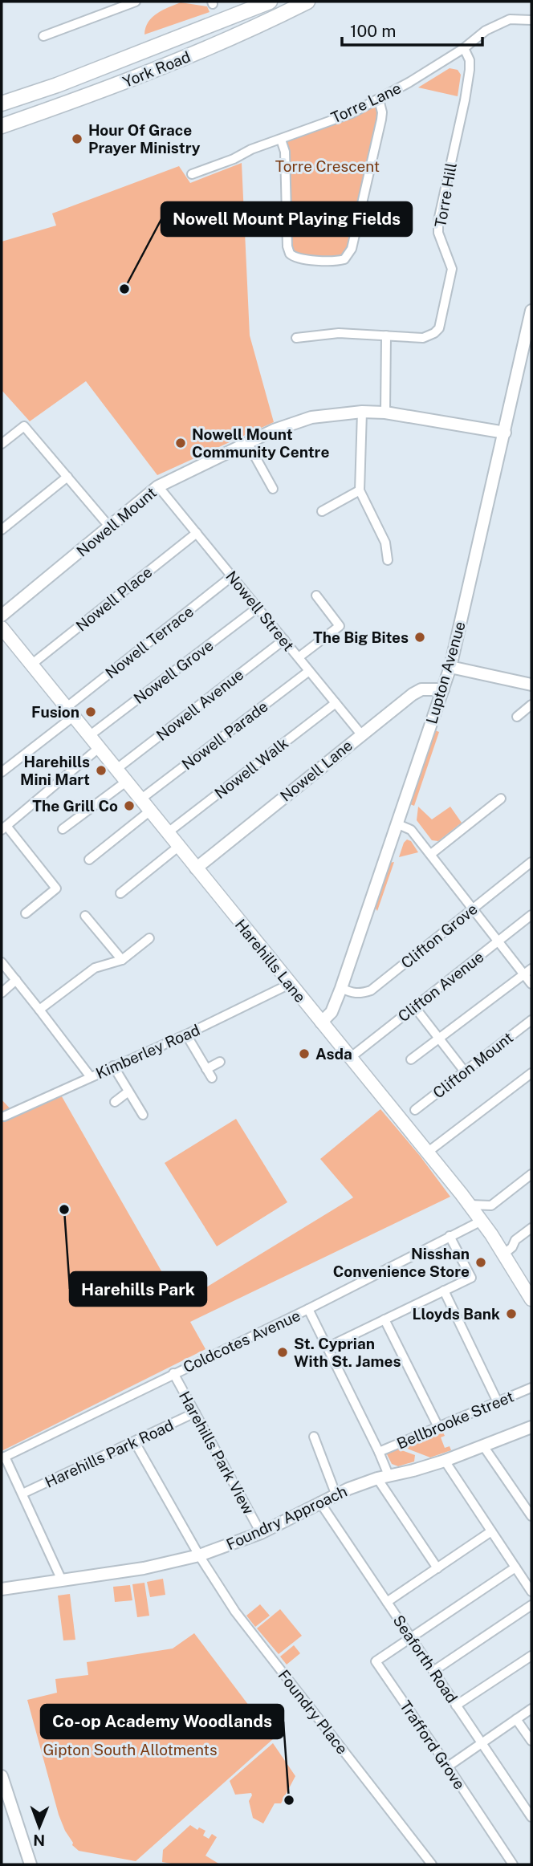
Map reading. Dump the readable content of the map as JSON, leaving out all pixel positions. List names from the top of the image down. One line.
{"streets":{"highway":["York Road"],"main road":["Harehills Lane"],"street":["Torre Lane","Torre Hill","Nowell Mount","Nowell Place","Nowell Street","Nowell Terrace","Nowell Grove","Lupton Avenue","Nowell Avenue","Nowell Parade","Nowell Walk","Nowell Lane","Clifton Grove","Clifton Avenue","Kimberley Road","Clifton Mount","Coldcotes Avenue","Bellbrooke Street","Harehills Park View","Harehills Park Road","Foundry Approach","Seaforth Road","Foundry Place","Trafford Grove"]},"crossings":[["Torre Lane","Torre Hill"],["Nowell Mount","Nowell Street"],["Nowell Mount","Lupton Avenue"],["Nowell Place","Nowell Street"],["Nowell Place","Harehills Lane"],["Nowell Street","Nowell Terrace"],["Nowell Street","Nowell Grove"],["Nowell Street","Nowell Avenue"],["Nowell Street","Nowell Parade"],["Nowell Street","Nowell Walk"],["Nowell Street","Nowell Lane"],["Nowell Terrace","Harehills Lane"],["Nowell Grove","Harehills Lane"],["Lupton Avenue","Nowell Lane"],["Lupton Avenue","Clifton Grove"],["Lupton Avenue","Harehills Lane"],["Nowell Avenue","Harehills Lane"],["Nowell Parade","Harehills Lane"],["Nowell Walk","Harehills Lane"],["Nowell Lane","Harehills Lane"],["Harehills Lane","Clifton Avenue"],["Harehills Lane","Kimberley Road"],["Harehills Lane","Coldcotes Avenue"],["Coldcotes Avenue","Harehills Park View"],["Harehills Park View","Harehills Park Road"],["Harehills Park View","Foundry Approach"],["Harehills Park Road","Foundry Place"],["Foundry Approach","Seaforth Road"],["Foundry Approach","Foundry Place"],["Seaforth Road","Trafford Grove"]],"parks":["Torre Crescent","Gipton South Allotments"],"places":["Hour Of Grace Prayer Ministry","Nowell Mount Playing Fields","Nowell Mount Community Centre","The Big Bites","Fusion","Harehills Mini Mart","The Grill Co","Asda","Harehills Park","Nisshan Convenience Store","Lloyds Bank","St. Cyprian With St. James","Co-op Academy Woodlands"],"scale_bar":"100 m","north":"bottom"}
